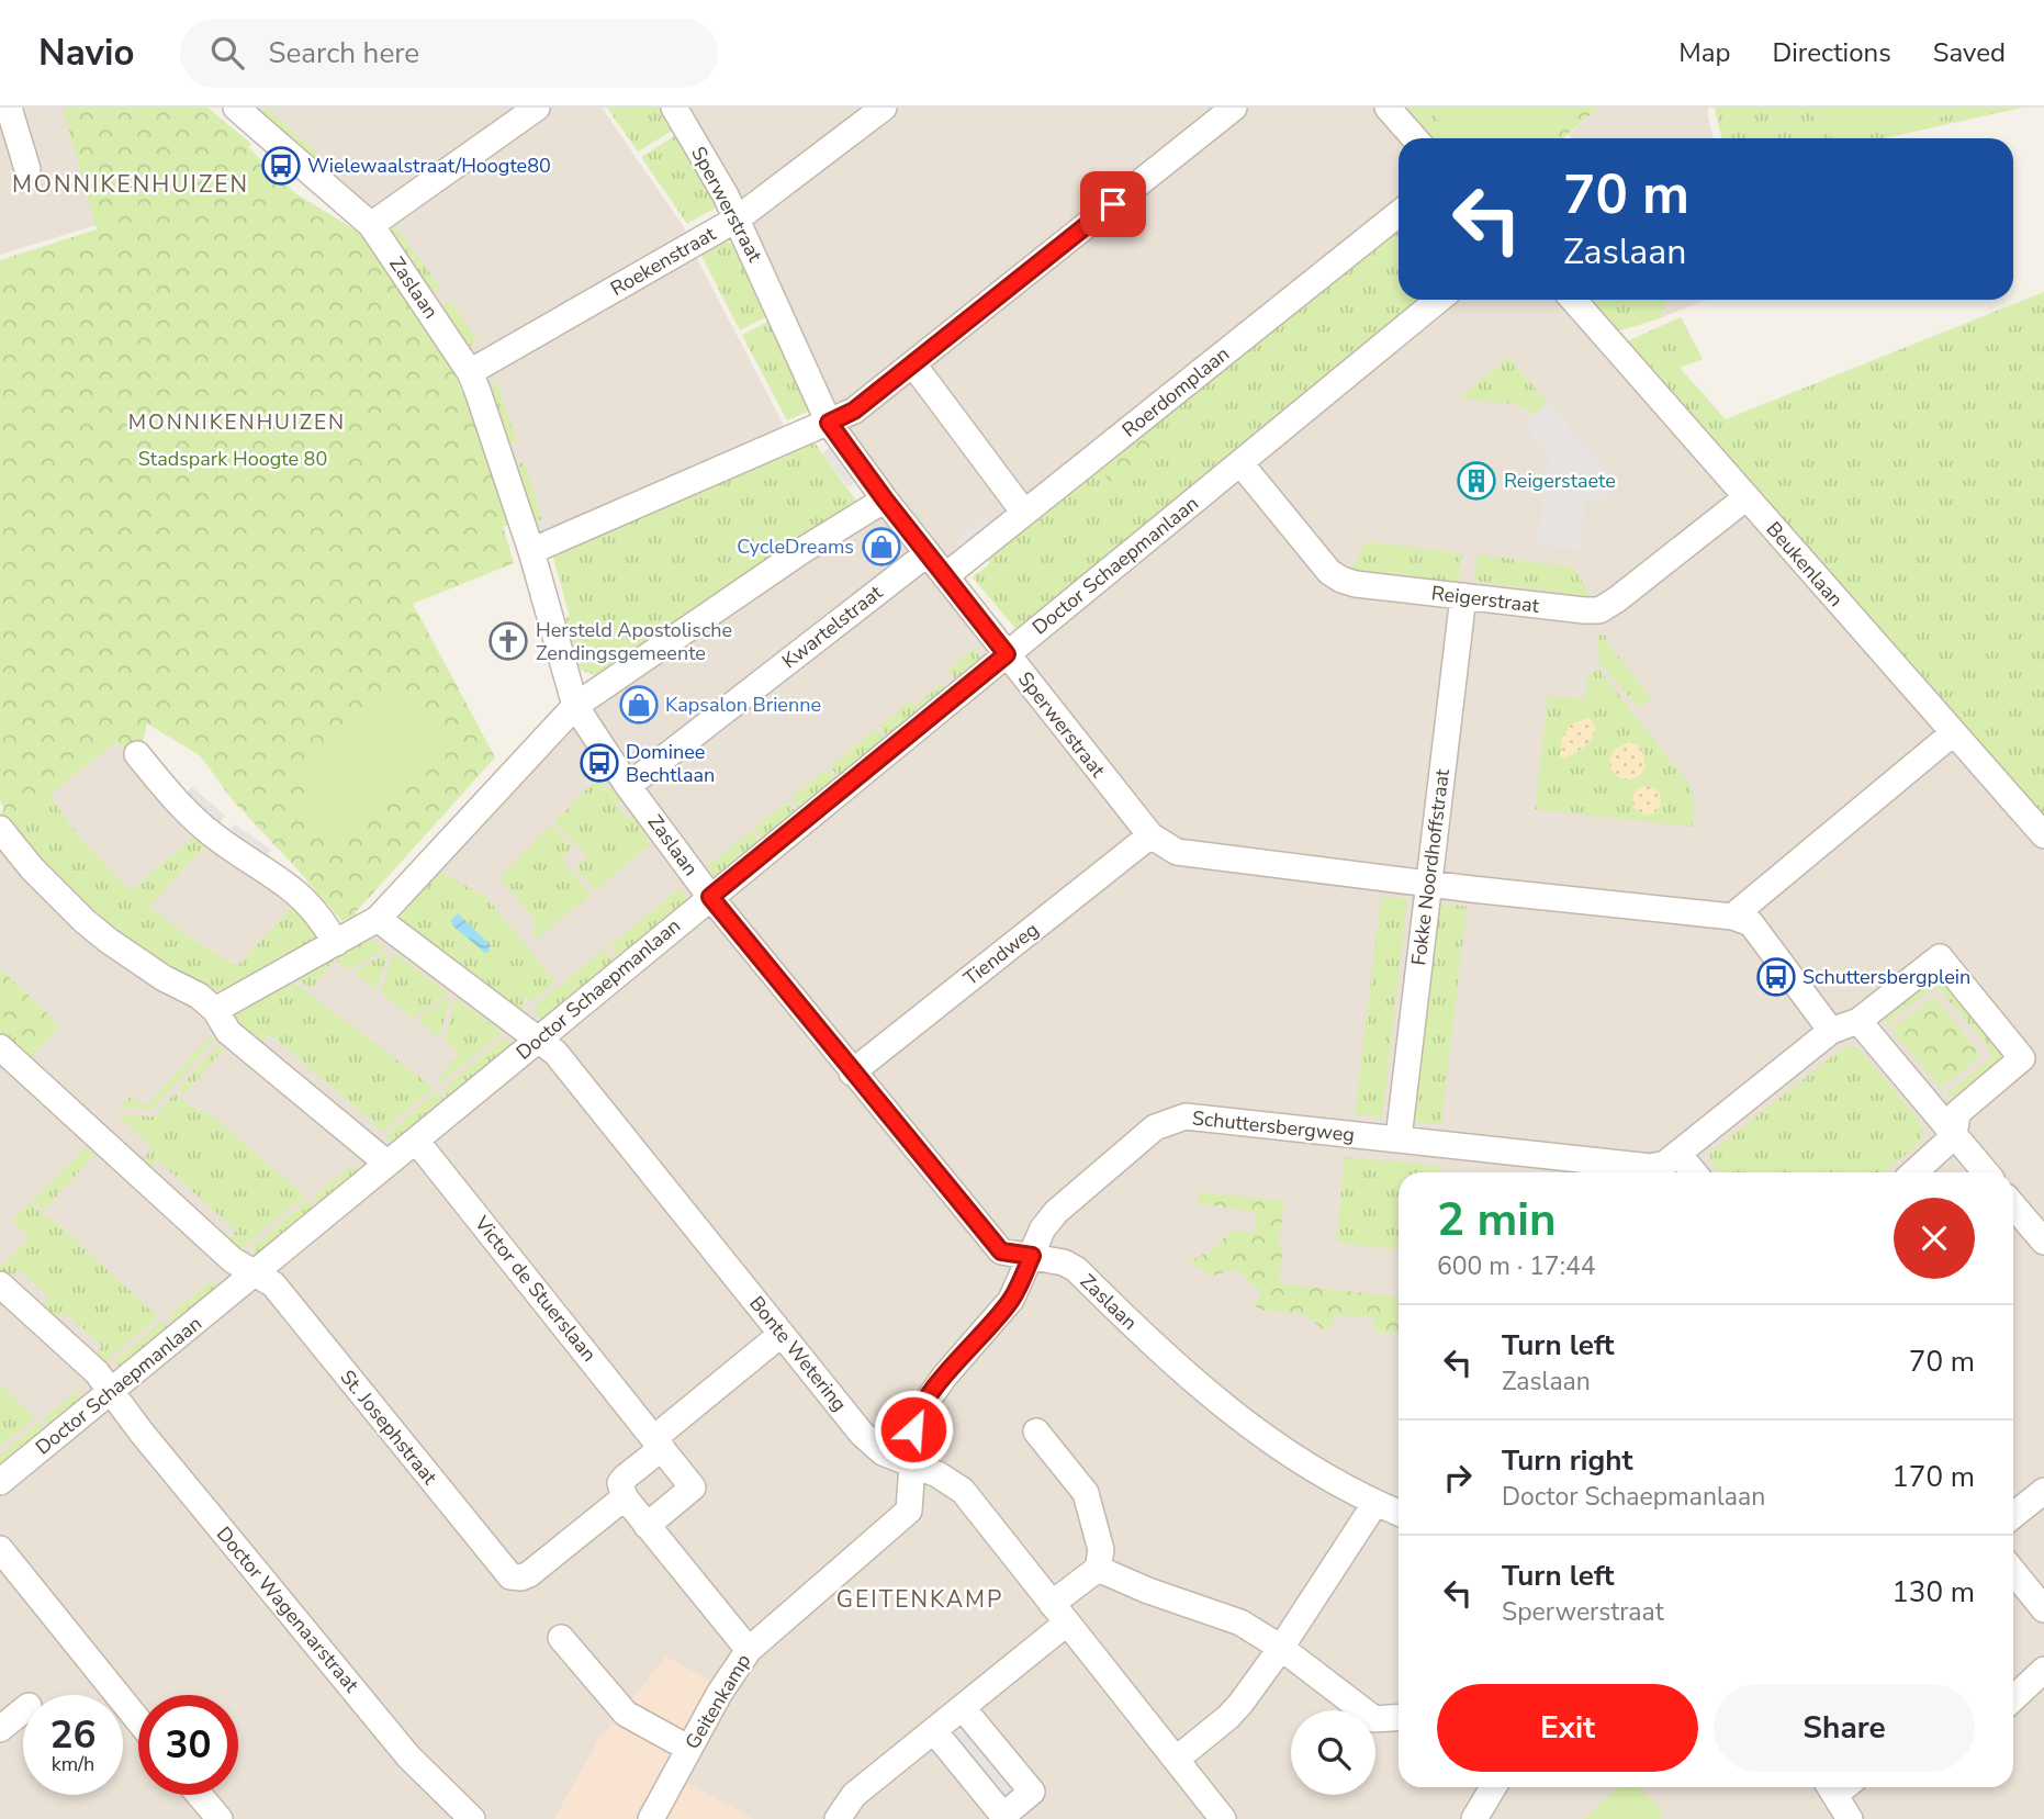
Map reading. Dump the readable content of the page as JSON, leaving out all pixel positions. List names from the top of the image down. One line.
{"streets":{"street":["Sperwerstraat","Roekenstraat","Zaslaan","Roerdomplaan","Beukenlaan","Doctor Schaepmanlaan","Reigerstraat","Kwartelstraat","Fokke Noordhoffstraat","Tiendweg","Schuttersbergweg","Victor de Stuerslaan","Bonte Wetering","St. Josephstraat","Doctor Wagenaarstraat","Geitenkamp"]},"crossings":[["Sperwerstraat","Roekenstraat"],["Sperwerstraat","Roerdomplaan"],["Sperwerstraat","Doctor Schaepmanlaan"],["Sperwerstraat","Kwartelstraat"],["Sperwerstraat","Fokke Noordhoffstraat"],["Sperwerstraat","Tiendweg"],["Roekenstraat","Zaslaan"],["Zaslaan","Doctor Schaepmanlaan"],["Zaslaan","Kwartelstraat"],["Zaslaan","Tiendweg"],["Zaslaan","Schuttersbergweg"],["Beukenlaan","Reigerstraat"],["Doctor Schaepmanlaan","Reigerstraat"],["Doctor Schaepmanlaan","Victor de Stuerslaan"],["Doctor Schaepmanlaan","Bonte Wetering"],["Doctor Schaepmanlaan","St. Josephstraat"],["Doctor Schaepmanlaan","Doctor Wagenaarstraat"],["Reigerstraat","Fokke Noordhoffstraat"],["Fokke Noordhoffstraat","Schuttersbergweg"],["Schuttersbergweg","Bonte Wetering"],["Schuttersbergweg","Geitenkamp"],["Bonte Wetering","Geitenkamp"]],"districts":["MONNIKENHUIZEN","MONNIKENHUIZEN","GEITENKAMP"],"parks":["Stadspark Hoogte 80"],"places":{"bus stop":["Wielewaalstraat/Hoogte80","Dominee Bechtlaan","Schuttersbergplein"],"building":["Reigerstaete"],"shop":["CycleDreams","Kapsalon Brienne"],"church":["Hersteld Apostolische Zendingsgemeente"]},"page":{"header":"Navio","search":"Search here","nav":["Map","Directions","Saved"],"turn":["70 m","Zaslaan"],"heading":["2 min","600 m · 17:44"],"list":[{"name":"Turn left","note":"Zaslaan","value":"70 m"},{"name":"Turn right","note":"Doctor Schaepmanlaan","value":"170 m"},{"name":"Turn left","note":"Sperwerstraat","value":"130 m"}],"buttons":["Exit","Share"],"speed":"26 km/h","limit":"30"}}
